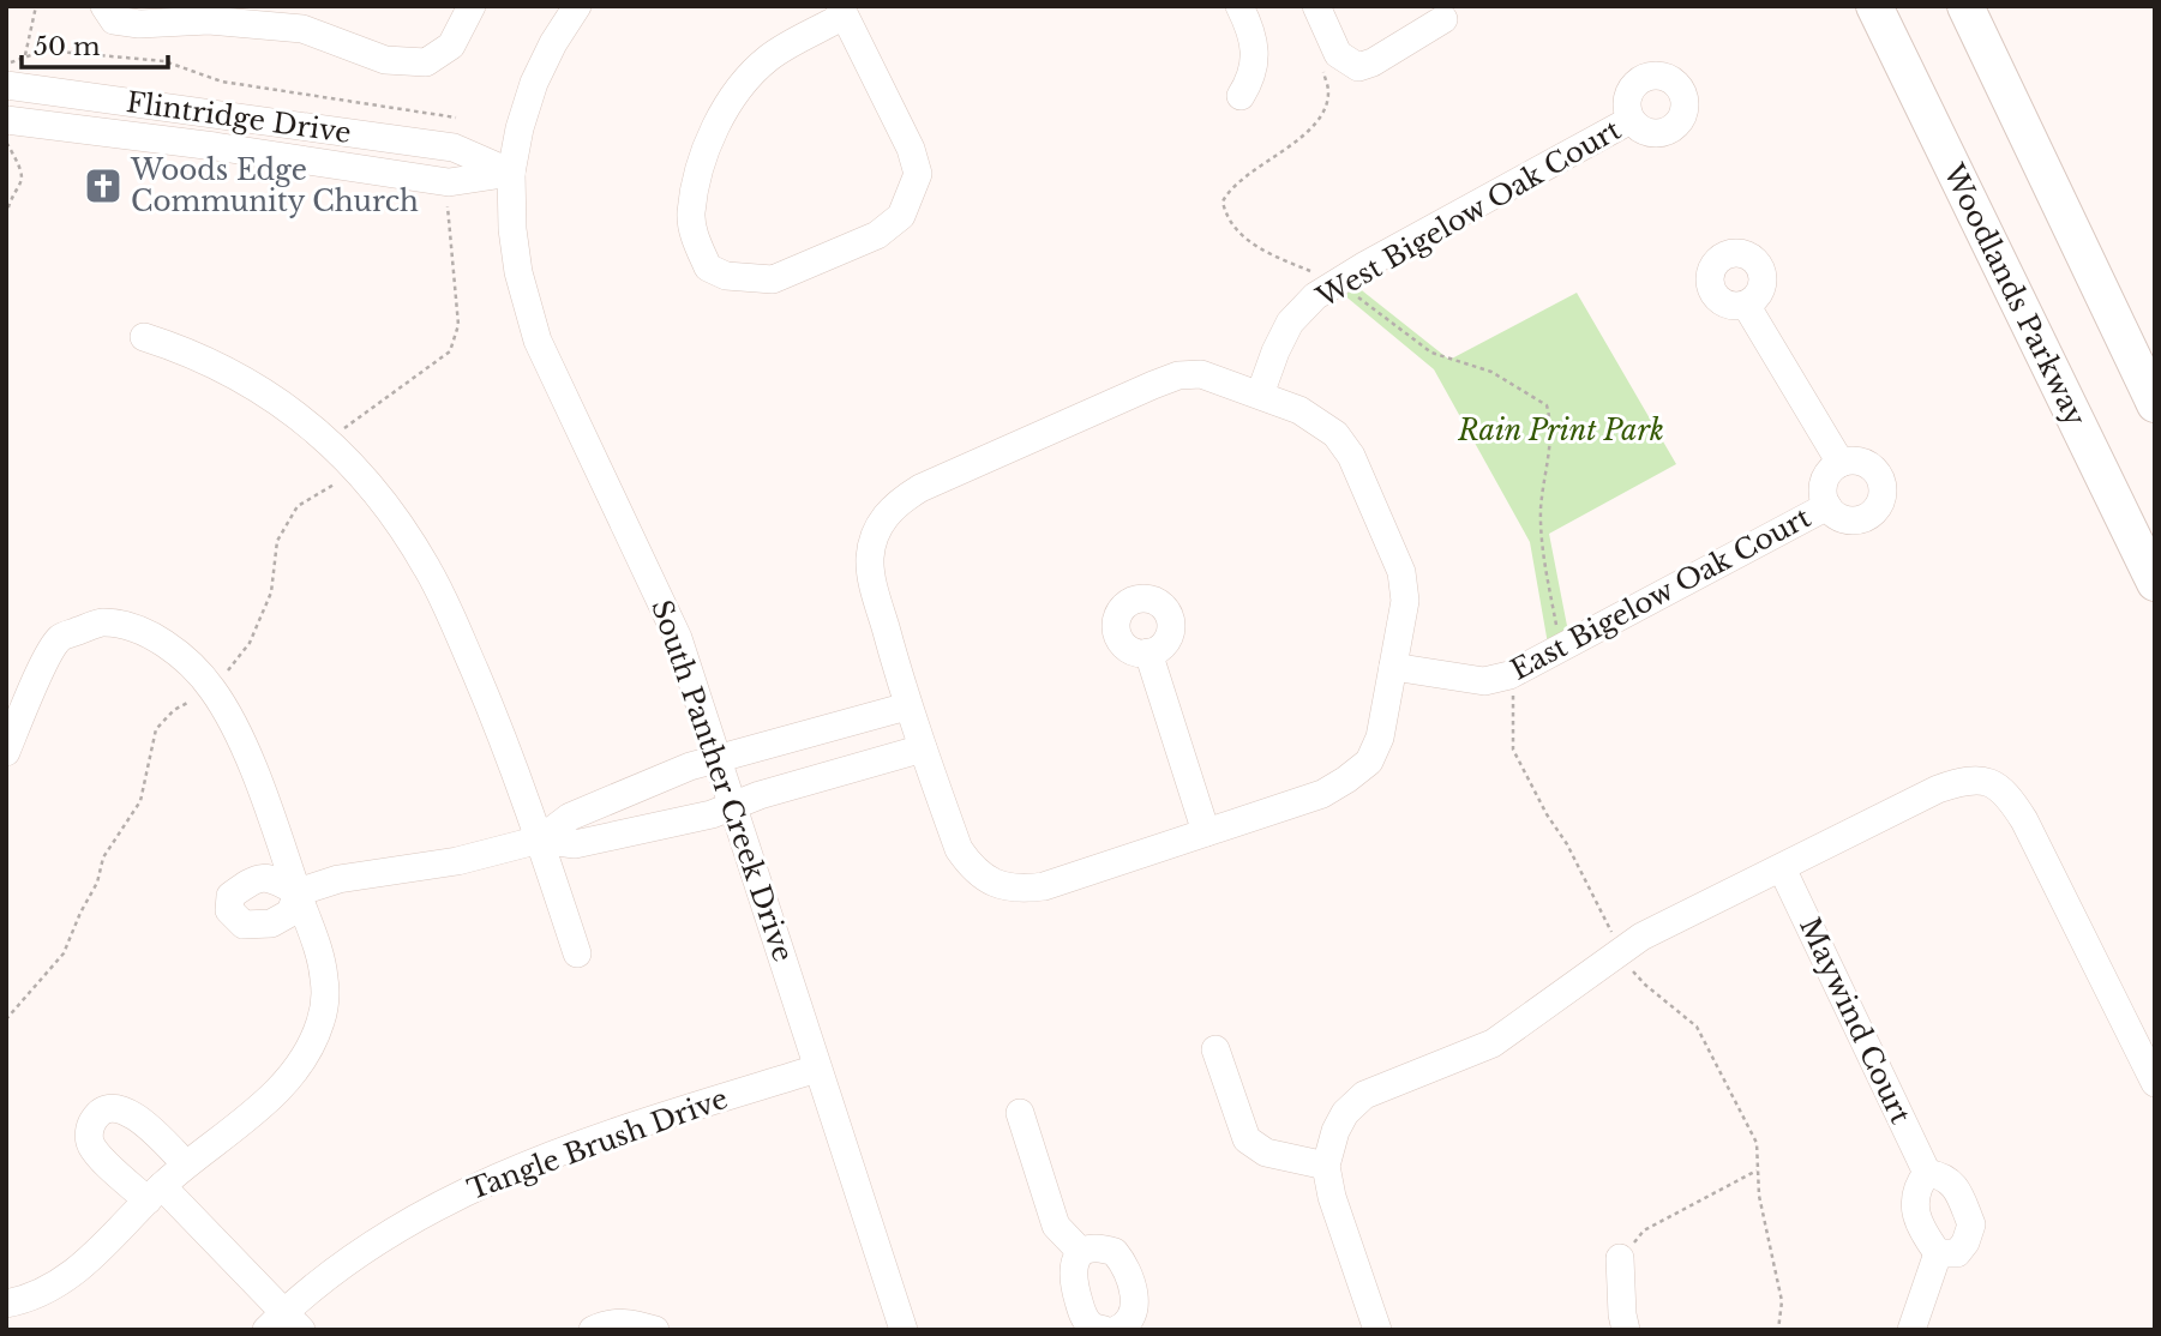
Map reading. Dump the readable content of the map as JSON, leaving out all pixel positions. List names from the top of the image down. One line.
{"streets":{"main road":["Woodlands Parkway"],"street":["Flintridge Drive","West Bigelow Oak Court","East Bigelow Oak Court","South Panther Creek Drive","Maywind Court","Tangle Brush Drive"]},"crossings":[["Flintridge Drive","South Panther Creek Drive"],["South Panther Creek Drive","Tangle Brush Drive"]],"parks":["Rain Print Park"],"places":{"church":["Woods Edge Community Church"]},"scale_bar":"50 m"}
